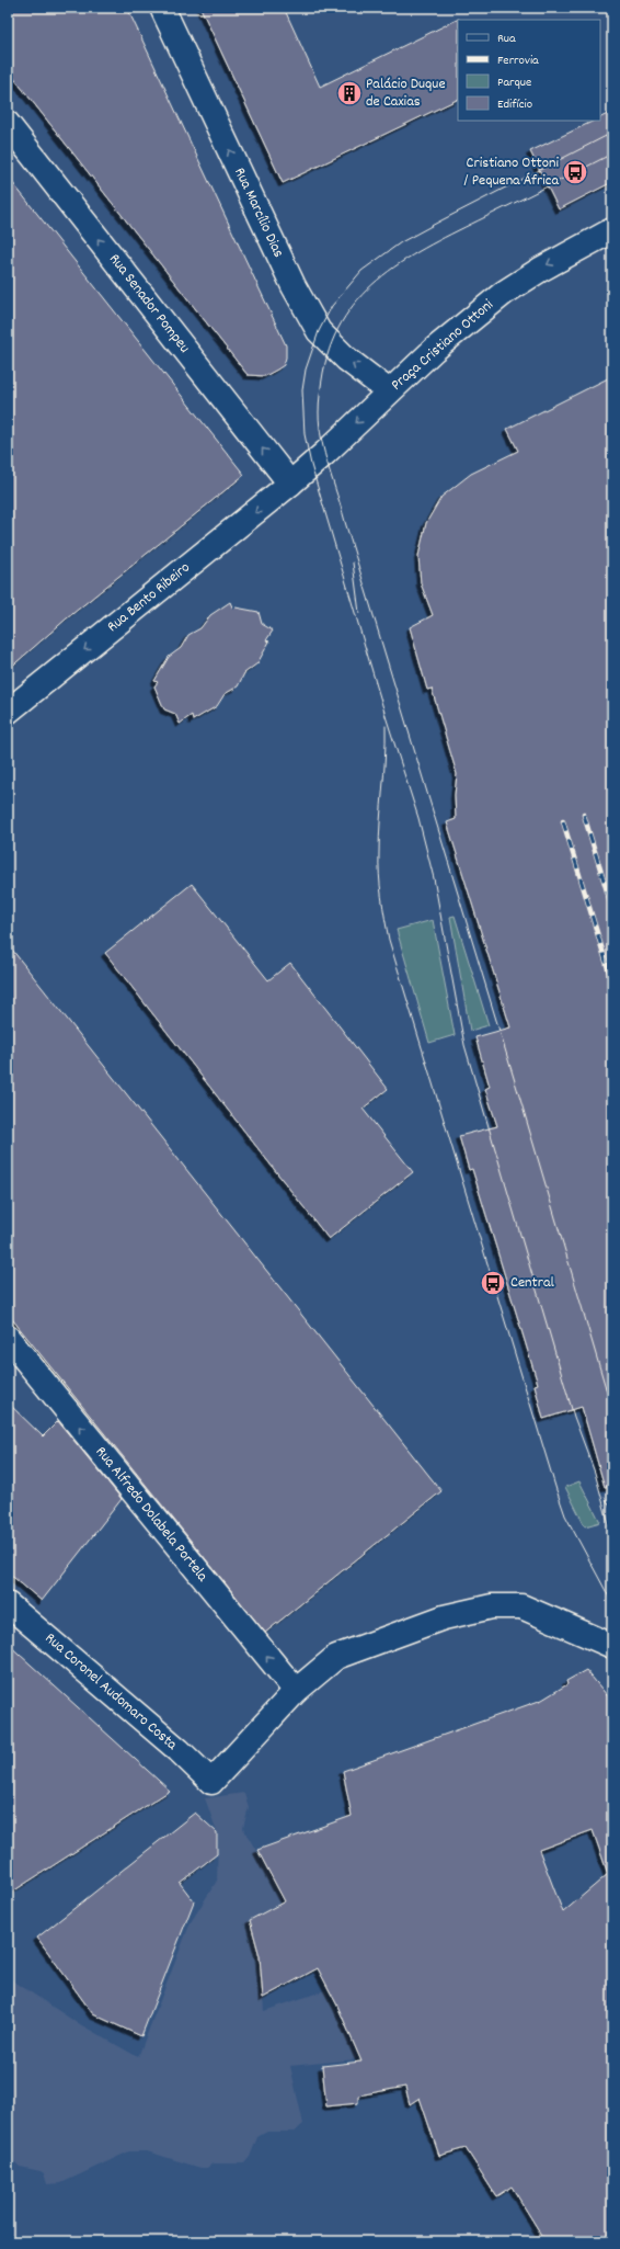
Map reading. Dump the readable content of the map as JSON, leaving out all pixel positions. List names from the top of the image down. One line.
{"streets":{"street":["Rua Marcílio Dias","Rua Senador Pompeu","Praça Cristiano Ottoni","Rua Bento Ribeiro","Rua Alfredo Dolabela Portela","Rua Coronel Audomaro Costa"]},"crossings":[["Rua Marcílio Dias","Praça Cristiano Ottoni"],["Rua Senador Pompeu","Praça Cristiano Ottoni"],["Rua Senador Pompeu","Rua Bento Ribeiro"],["Praça Cristiano Ottoni","Rua Bento Ribeiro"],["Rua Alfredo Dolabela Portela","Rua Coronel Audomaro Costa"]],"one_way":["Rua Marcílio Dias","Rua Senador Pompeu","Praça Cristiano Ottoni","Rua Bento Ribeiro","Rua Alfredo Dolabela Portela"],"places":{"building":["Palácio Duque de Caxias"],"bus stop":["Cristiano Ottoni / Pequena África","Central"]},"legend":["Rua","Ferrovia","Parque","Edifício"]}
